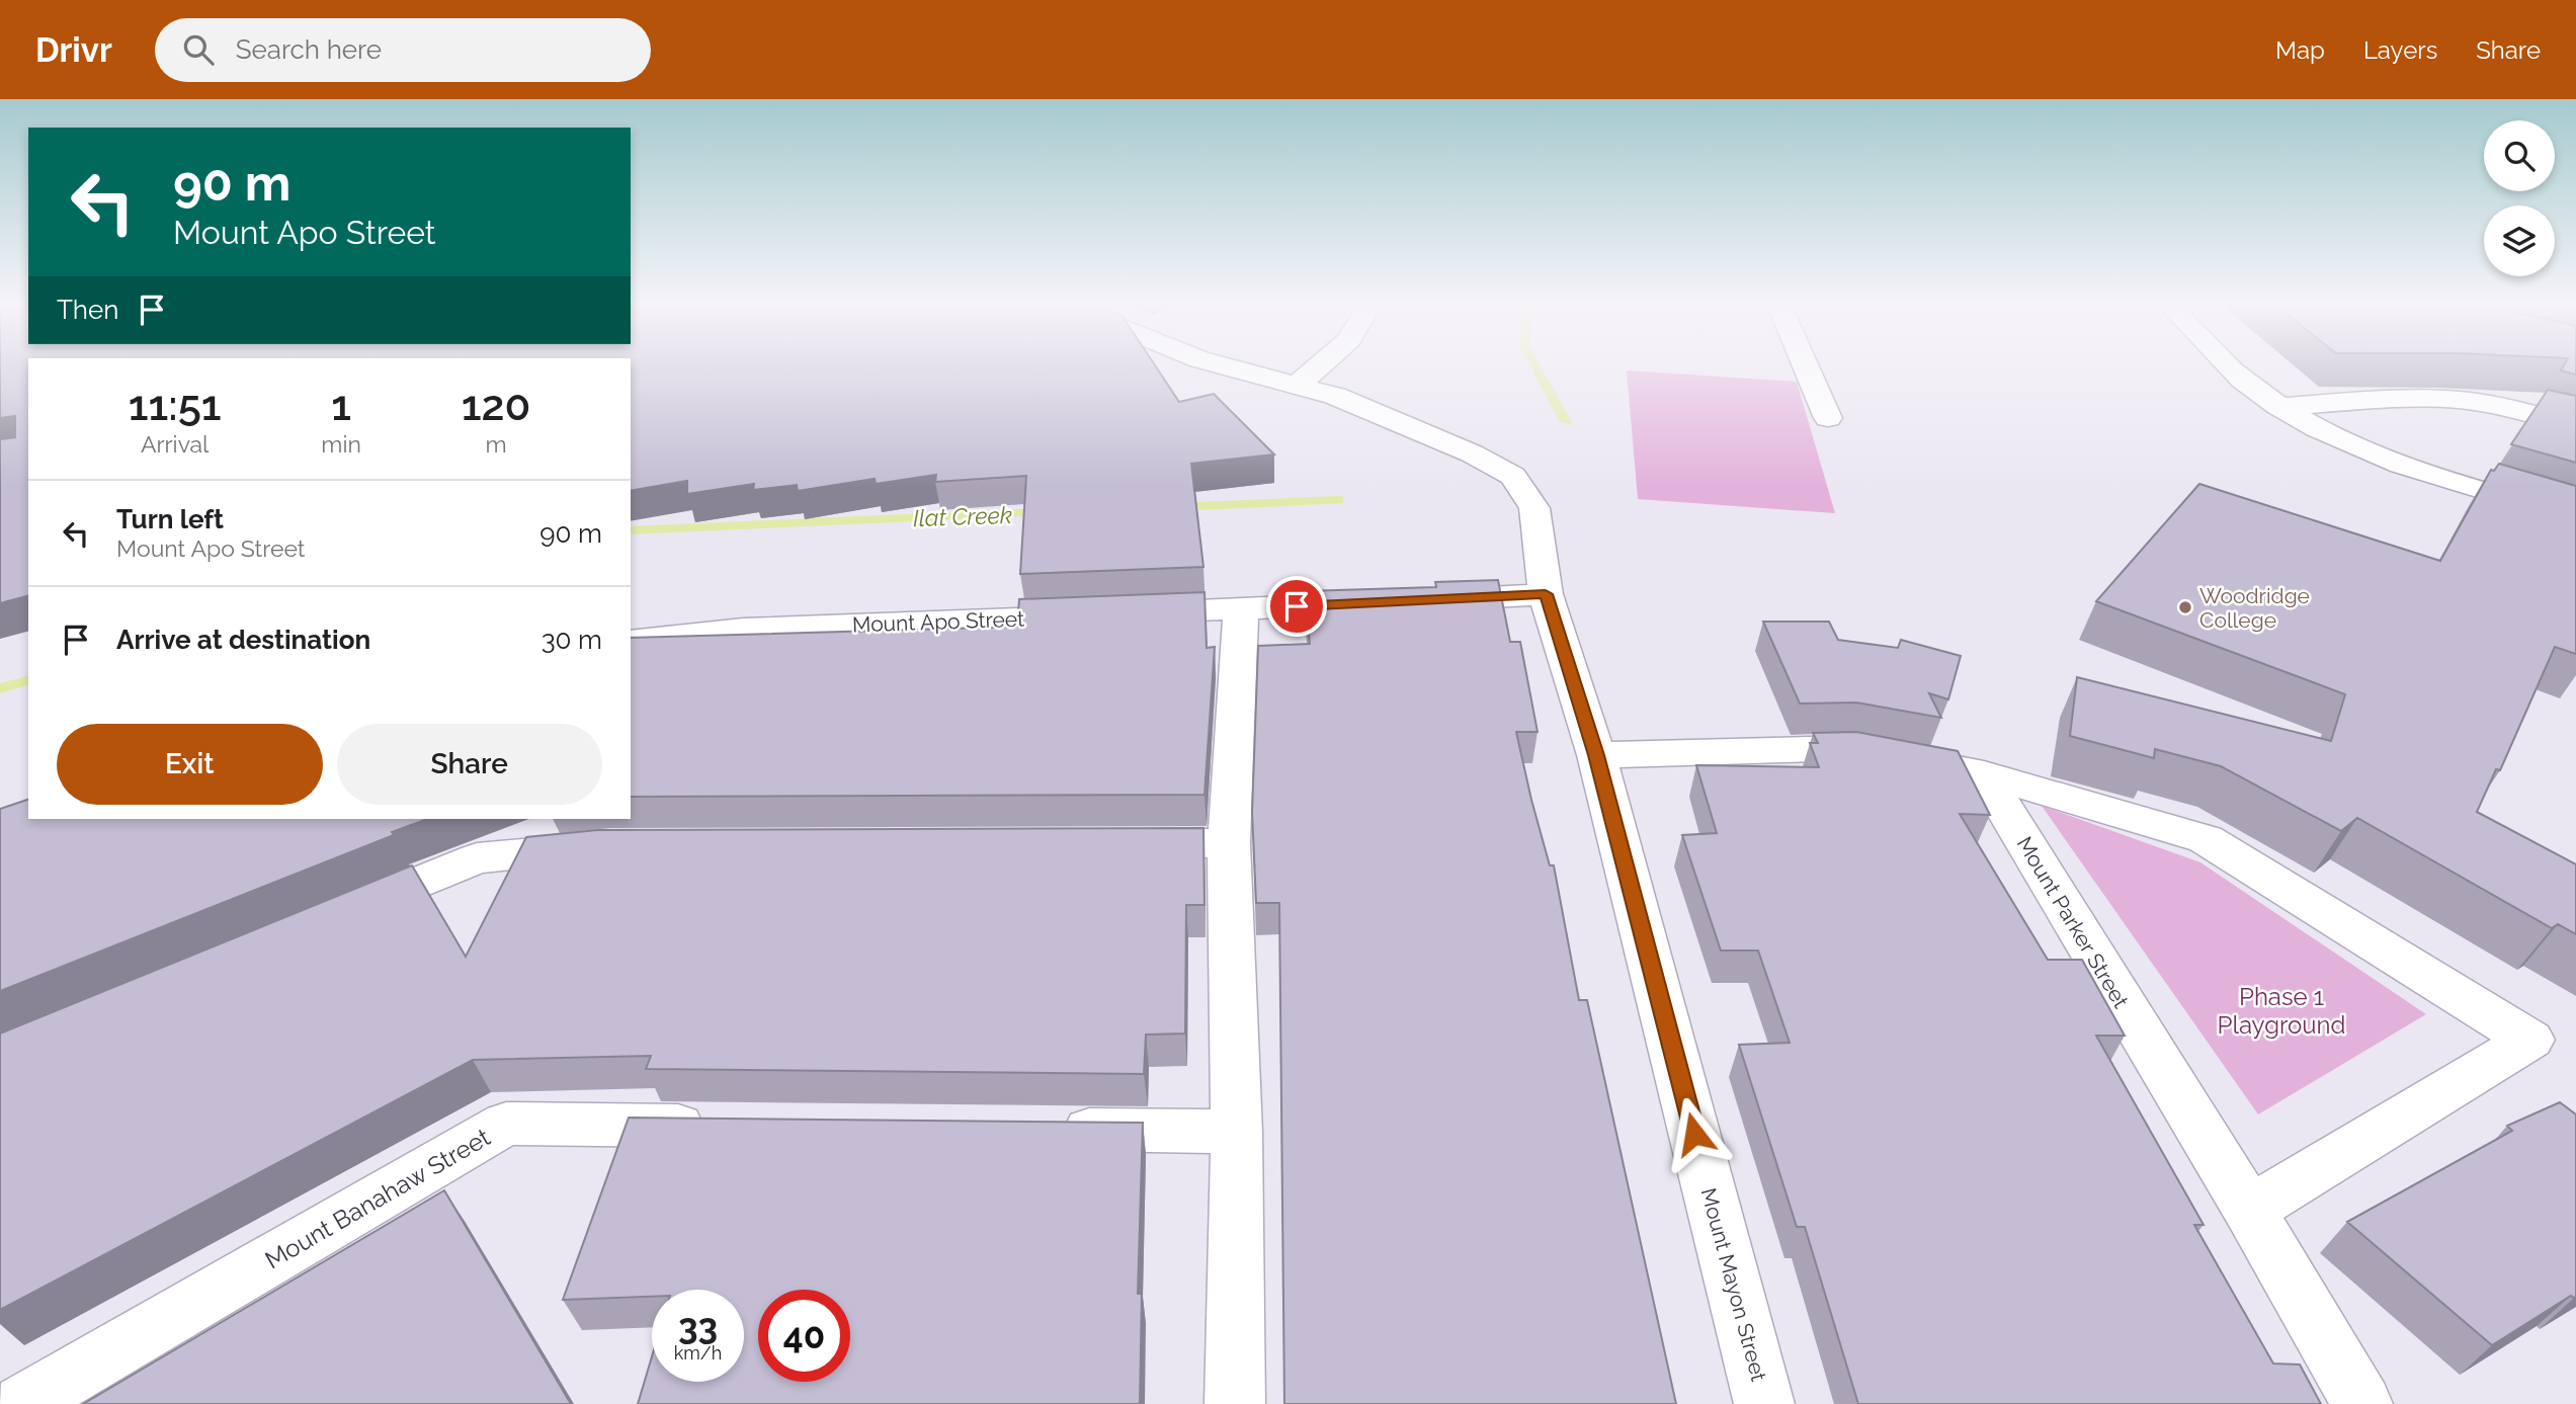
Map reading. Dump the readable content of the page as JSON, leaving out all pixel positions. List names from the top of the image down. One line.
{"streets":{"street":["Mount Apo Street","Mount Parker Street","Mount Banahaw Street","Mount Mayon Street"]},"crossings":[["Mount Apo Street","Mount Mayon Street"]],"water":["Ilat Creek"],"parks":["Phase 1 Playground"],"places":["Woodridge College"],"page":{"header":"Drivr","search":"Search here","nav":["Map","Layers","Share"],"turn":["90 m","Mount Apo Street"],"then":"Then","eta":["11:51","Arrival","1","min","120","m"],"list":[{"name":"Turn left","note":"Mount Apo Street","value":"90 m"},{"name":"Arrive at destination","value":"30 m"}],"buttons":["Exit","Share"],"speed":"33 km/h","limit":"40"}}
